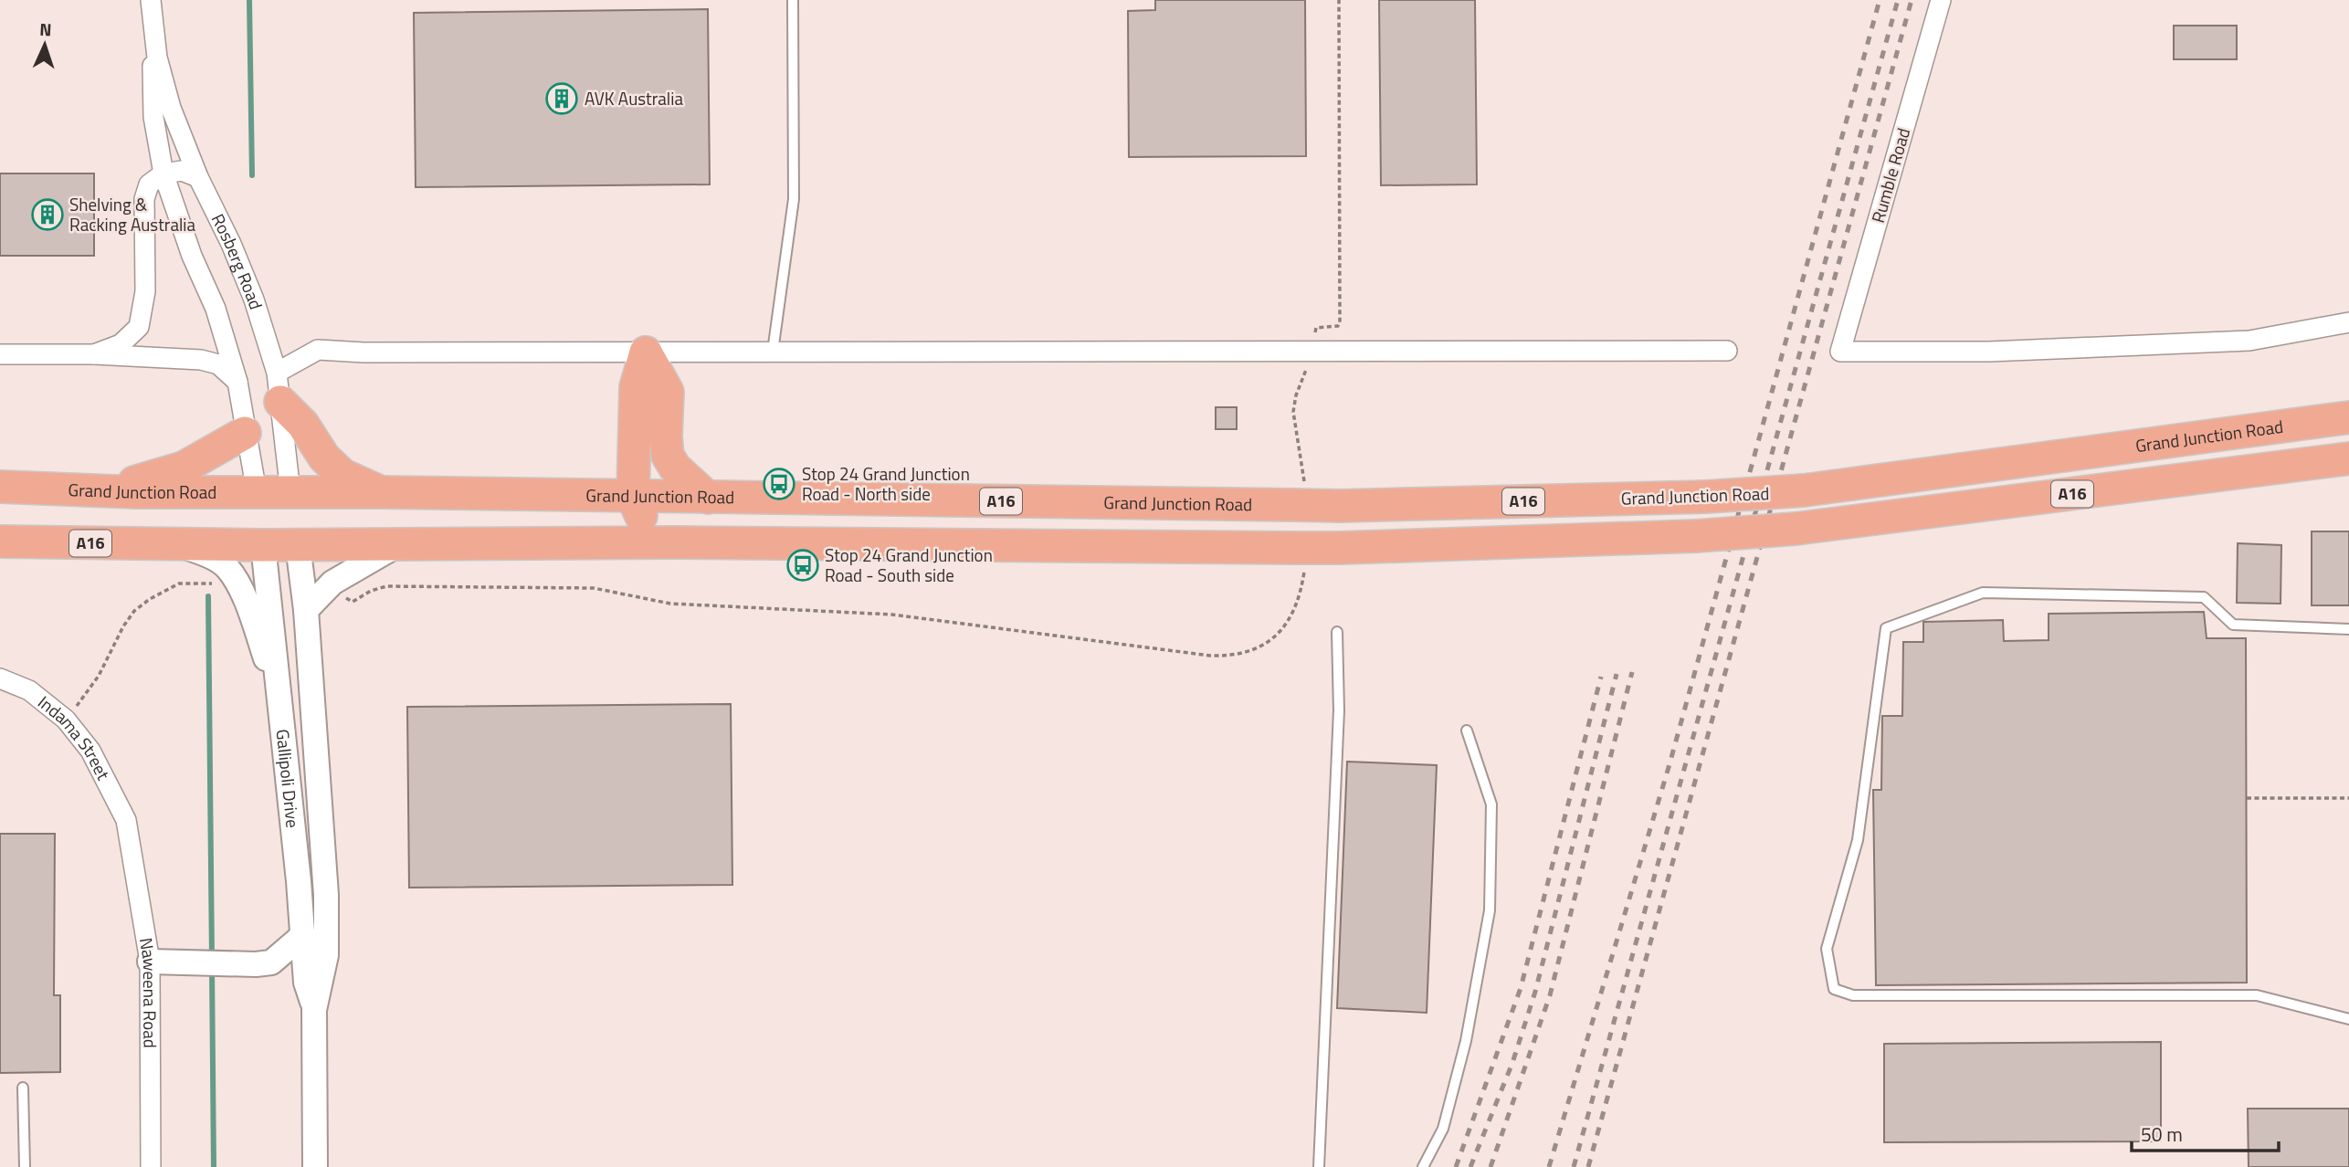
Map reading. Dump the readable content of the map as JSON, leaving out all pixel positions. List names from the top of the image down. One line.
{"streets":{"highway":["Grand Junction Road","A16"],"street":["Rumble Road","Rosberg Road","Indama Street","Gallipoli Drive","Naweena Road"]},"crossings":[["Rosberg Road","Grand Junction Road"],["A16","Gallipoli Drive"],["Indama Street","Naweena Road"]],"places":{"building":["AVK Australia","Shelving & Racking Australia"],"bus stop":["Stop 24 Grand Junction Road - North side","Stop 24 Grand Junction Road - South side"]},"scale_bar":"50 m","north":"top"}
